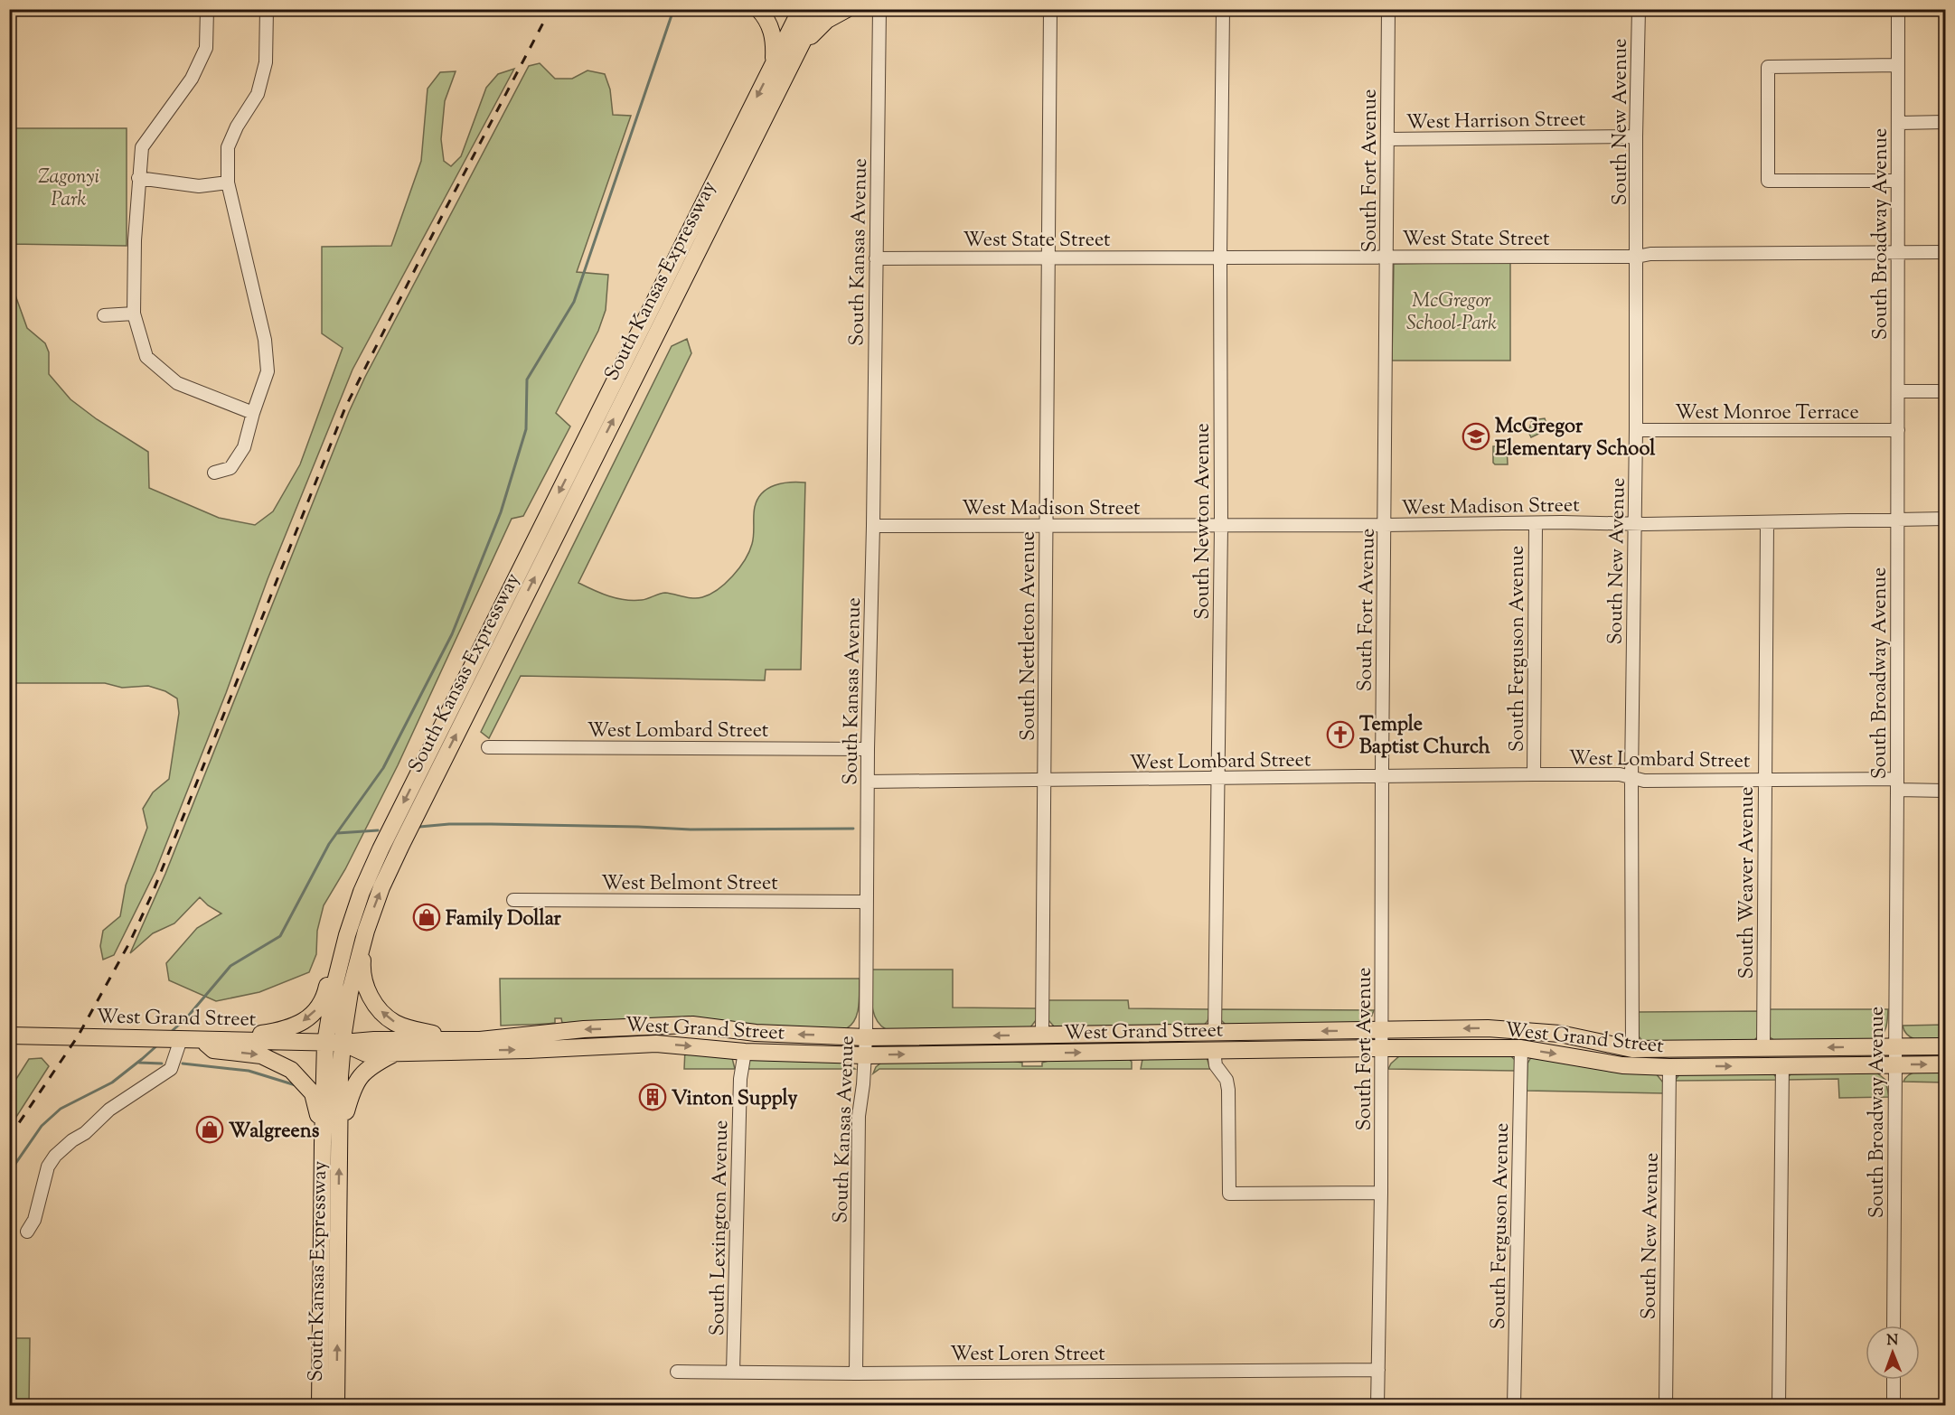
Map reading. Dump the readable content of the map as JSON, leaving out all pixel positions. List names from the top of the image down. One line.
{"streets":{"main road":["South Kansas Expressway","West Grand Street"],"street":["West Harrison Street","South New Avenue","South Fort Avenue","South Broadway Avenue","West State Street","South Kansas Avenue","West Monroe Terrace","West Madison Street","South Newton Avenue","South Nettleton Avenue","South Ferguson Avenue","West Lombard Street","West Belmont Street","South Weaver Avenue","South Lexington Avenue","West Loren Street"]},"crossings":[["West Harrison Street","South New Avenue"],["West Harrison Street","South Fort Avenue"],["South New Avenue","West State Street"],["South New Avenue","West Monroe Terrace"],["South New Avenue","West Madison Street"],["South New Avenue","West Lombard Street"],["South New Avenue","West Grand Street"],["South Fort Avenue","West State Street"],["South Fort Avenue","West Madison Street"],["South Fort Avenue","West Lombard Street"],["South Fort Avenue","West Grand Street"],["South Fort Avenue","West Loren Street"],["South Broadway Avenue","West State Street"],["South Broadway Avenue","West Monroe Terrace"],["South Broadway Avenue","West Madison Street"],["South Broadway Avenue","West Lombard Street"],["South Broadway Avenue","West Grand Street"],["West State Street","South Kansas Avenue"],["West State Street","South Newton Avenue"],["West State Street","South Nettleton Avenue"],["South Kansas Avenue","West Madison Street"],["South Kansas Avenue","West Lombard Street"],["South Kansas Avenue","West Belmont Street"],["South Kansas Avenue","West Grand Street"],["South Kansas Avenue","West Loren Street"],["South Kansas Expressway","West Grand Street"],["West Madison Street","South Newton Avenue"],["West Madison Street","South Nettleton Avenue"],["West Madison Street","South Ferguson Avenue"],["West Madison Street","South Weaver Avenue"],["South Newton Avenue","West Lombard Street"],["South Newton Avenue","West Grand Street"],["South Nettleton Avenue","West Lombard Street"],["South Nettleton Avenue","West Grand Street"],["South Ferguson Avenue","West Lombard Street"],["South Ferguson Avenue","West Grand Street"],["West Lombard Street","South Weaver Avenue"],["South Weaver Avenue","West Grand Street"],["West Grand Street","South Lexington Avenue"],["South Lexington Avenue","West Loren Street"]],"parks":["Zagonyi Park","McGregor School-Park"],"places":{"school or university":["McGregor Elementary School"],"church":["Temple Baptist Church"],"shop":["Family Dollar","Walgreens"],"building":["Vinton Supply"]},"north":"top"}
